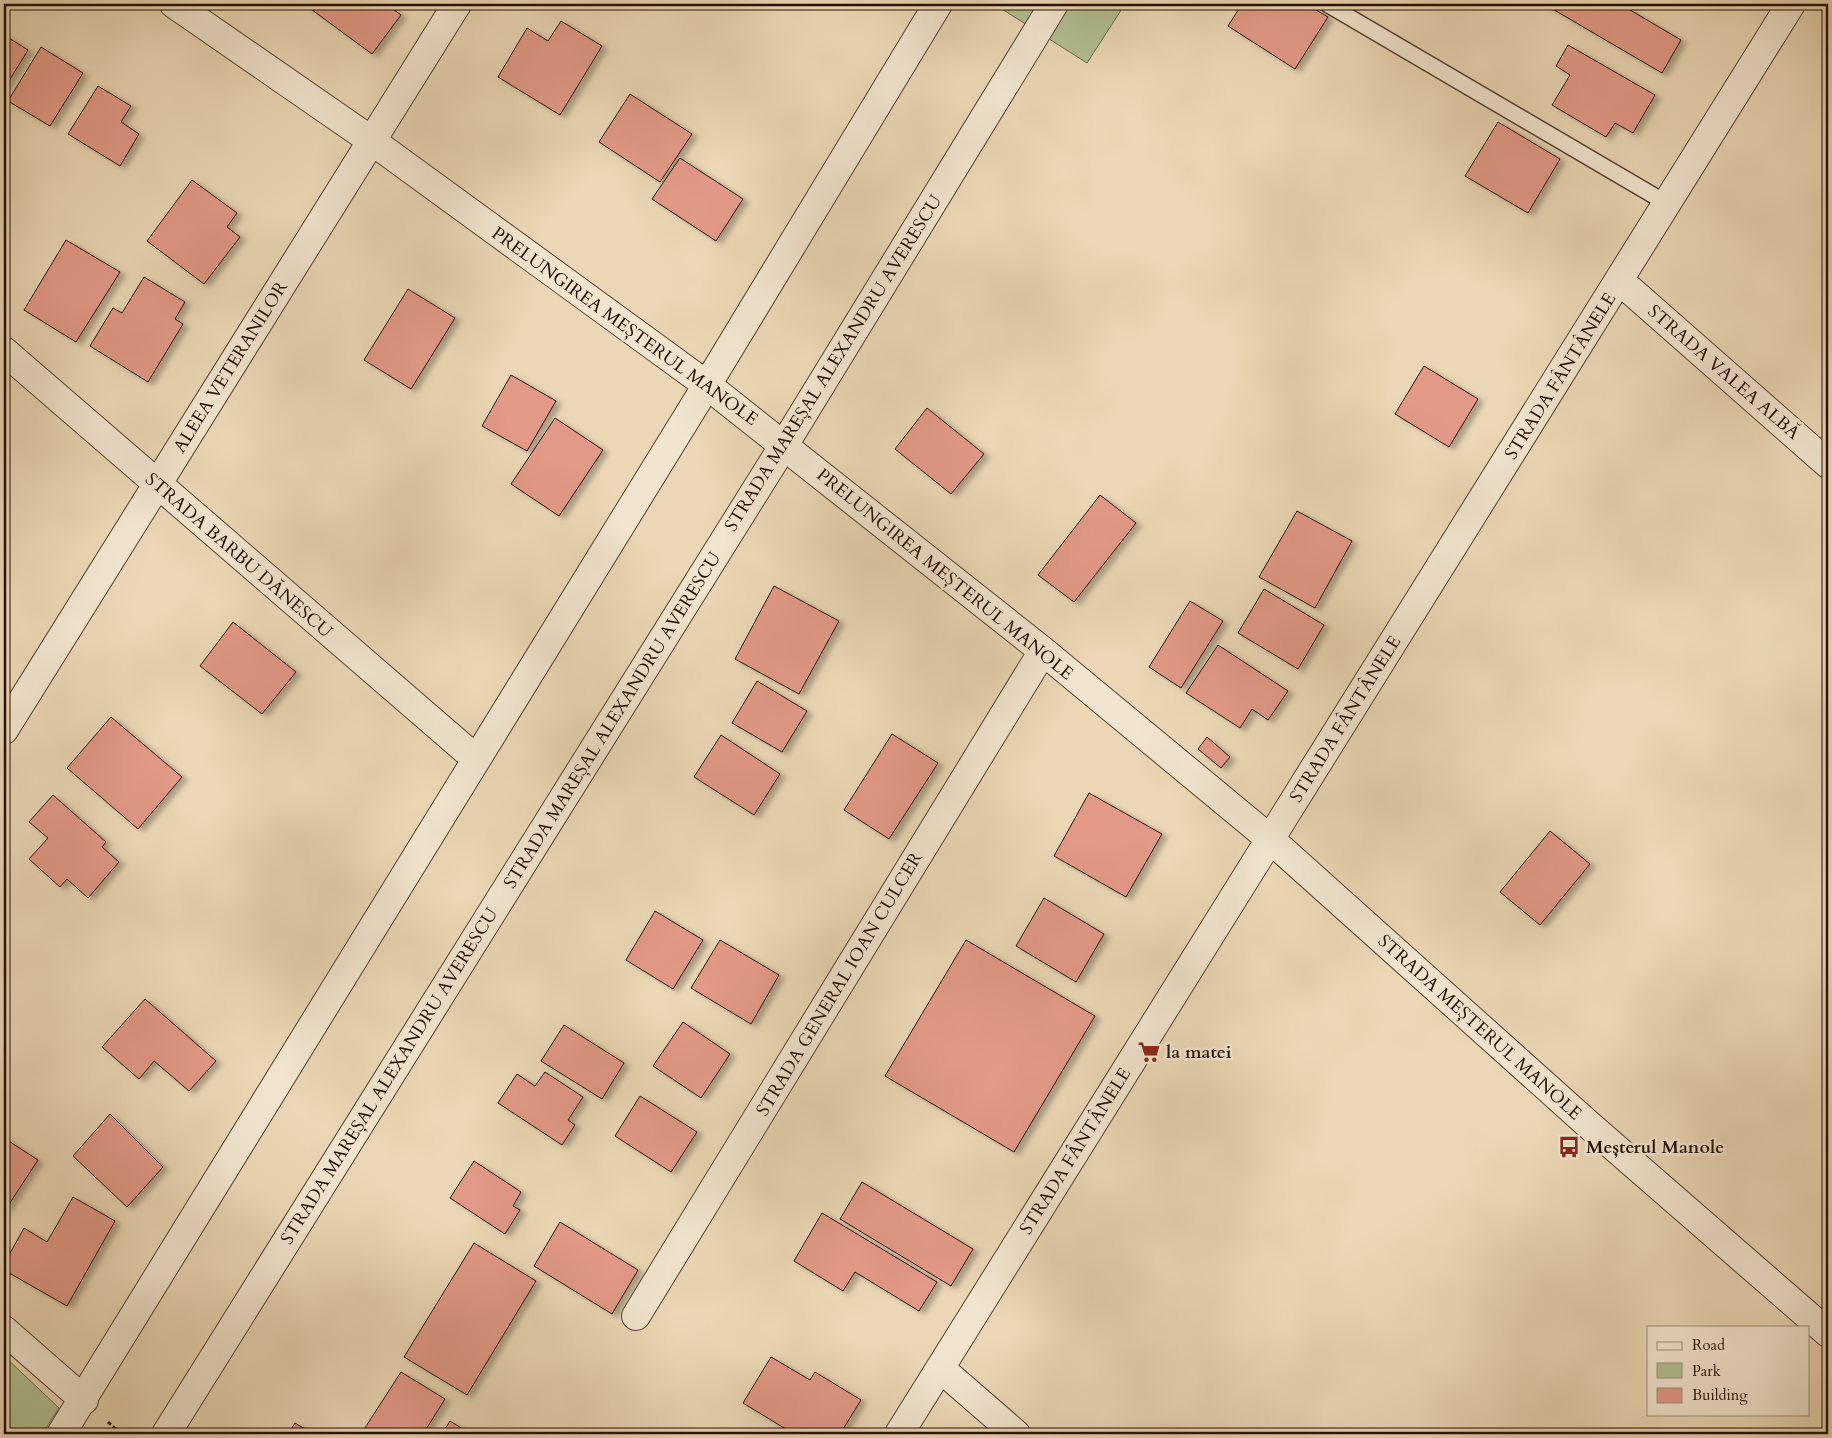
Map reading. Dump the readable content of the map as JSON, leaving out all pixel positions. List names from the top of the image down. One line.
{"streets":{"street":["PRELUNGIREA MEȘTERUL MANOLE","STRADA MAREȘAL ALEXANDRU AVERESCU","ALEEA VETERANILOR","STRADA VALEA ALBĂ","STRADA FÂNTÂNELE","STRADA BARBU DĂNESCU","STRADA GENERAL IOAN CULCER","STRADA MEȘTERUL MANOLE"]},"crossings":[["PRELUNGIREA MEȘTERUL MANOLE","STRADA MAREȘAL ALEXANDRU AVERESCU"],["PRELUNGIREA MEȘTERUL MANOLE","ALEEA VETERANILOR"],["PRELUNGIREA MEȘTERUL MANOLE","STRADA FÂNTÂNELE"],["PRELUNGIREA MEȘTERUL MANOLE","STRADA GENERAL IOAN CULCER"],["PRELUNGIREA MEȘTERUL MANOLE","STRADA MEȘTERUL MANOLE"],["ALEEA VETERANILOR","STRADA BARBU DĂNESCU"],["STRADA VALEA ALBĂ","STRADA FÂNTÂNELE"],["STRADA FÂNTÂNELE","STRADA MEȘTERUL MANOLE"]],"places":{"supermarket":["la matei"],"bus stop":["Meșterul Manole"]},"legend":["Road","Park","Building"]}
